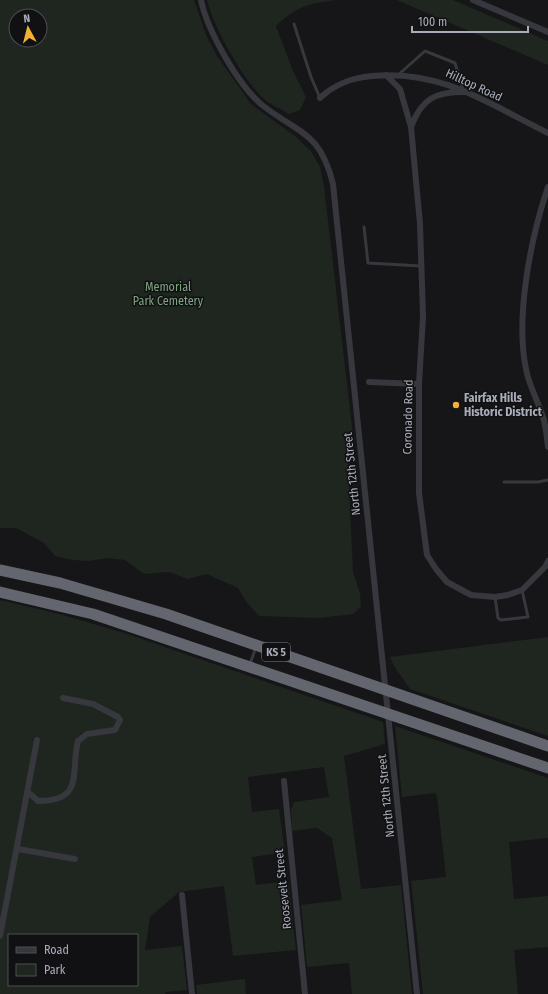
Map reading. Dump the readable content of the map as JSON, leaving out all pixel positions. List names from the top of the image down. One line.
{"streets":{"highway":["KS 5"],"street":["Hilltop Road","Coronado Road","North 12th Street","Roosevelt Street"]},"crossings":[["Hilltop Road","Coronado Road"]],"parks":["Memorial Park Cemetery"],"places":["Fairfax Hills Historic District"],"legend":["Road","Park"],"scale_bar":"100 m","north":"top"}
